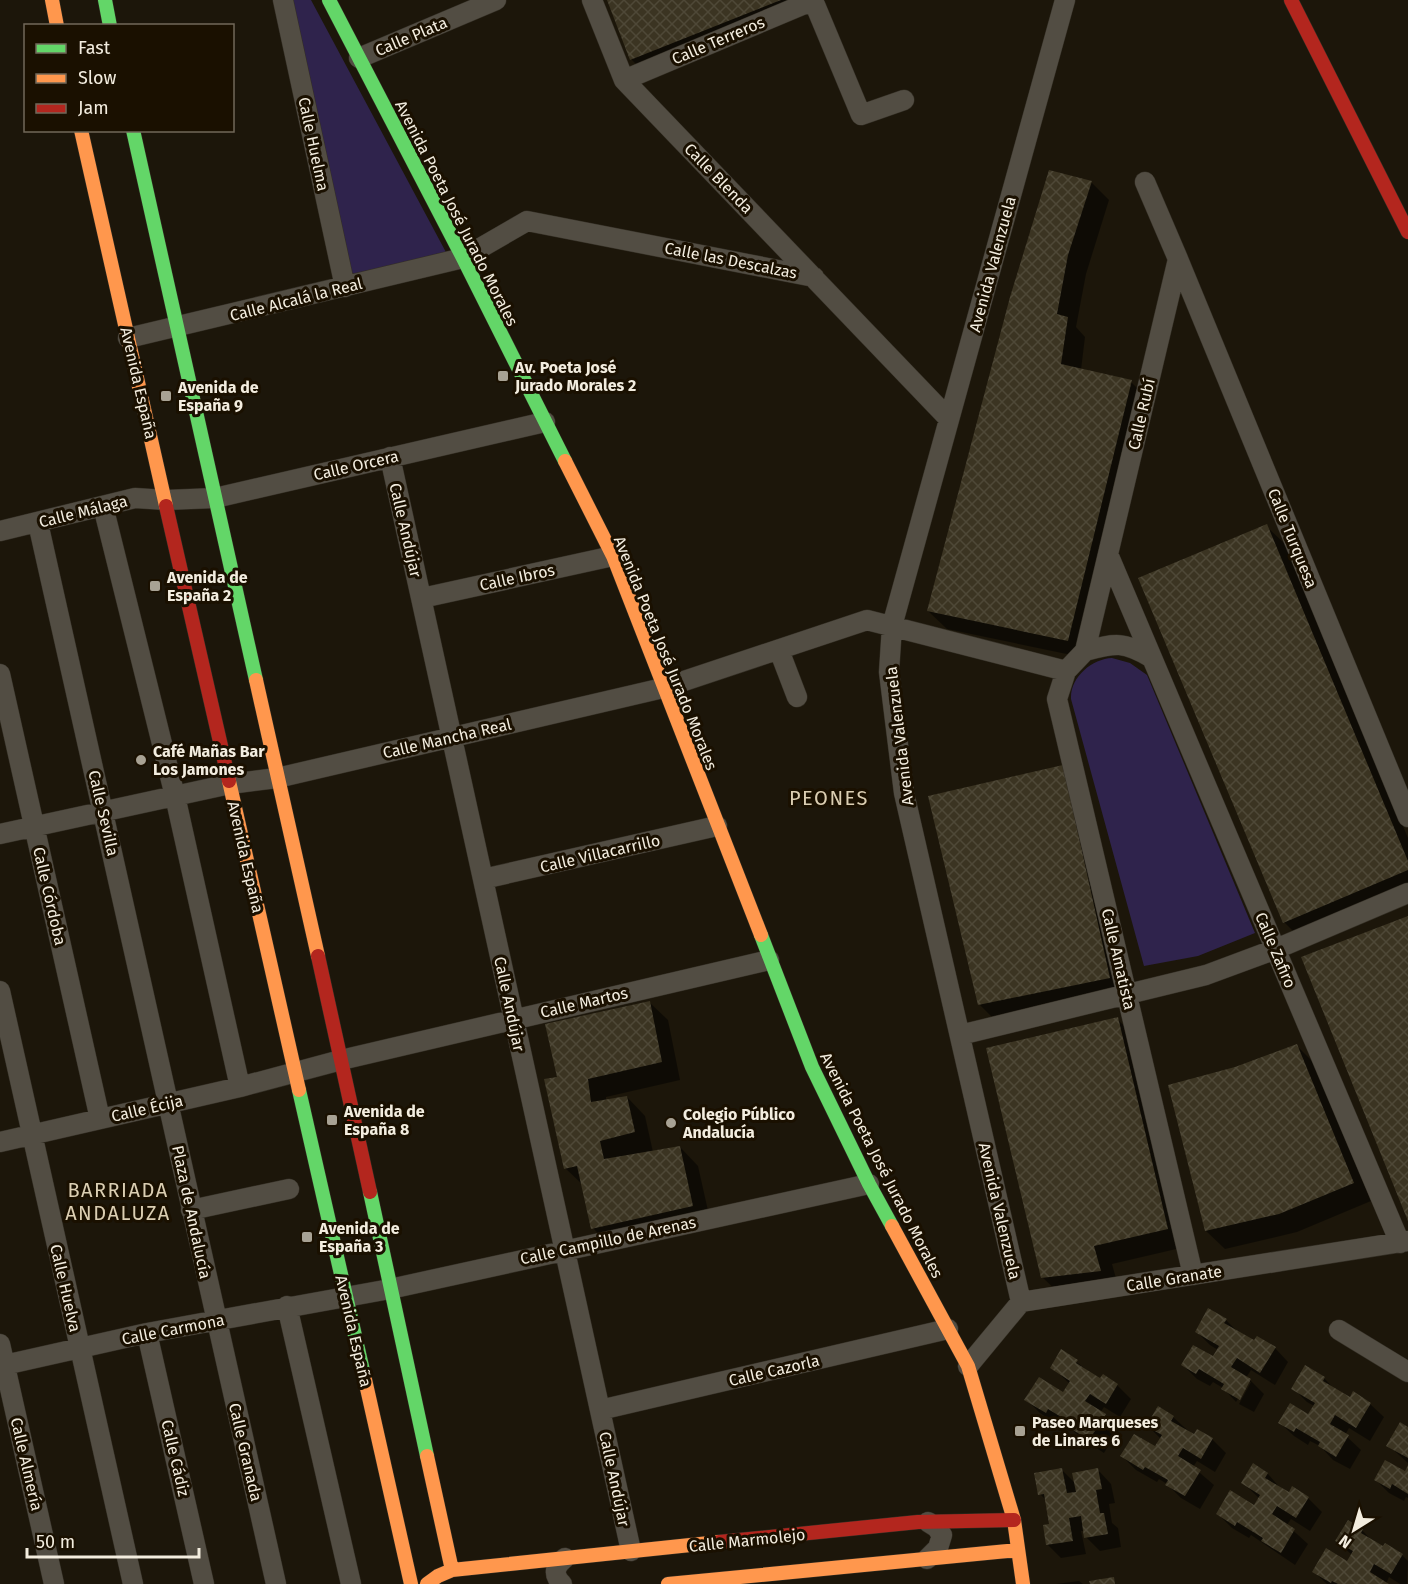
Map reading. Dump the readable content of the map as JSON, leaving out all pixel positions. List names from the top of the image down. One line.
{"streets":{"main road":["Avenida Poeta José Jurado Morales","Avenida España","Calle Marmolejo"],"street":["Calle Plata","Calle Terreros","Calle Huelma","Calle Blenda","Calle las Descalzas","Avenida Valenzuela","Calle Alcalá la Real","Calle Rubí","Calle Orcera","Calle Málaga","Calle Andújar","Calle Turquesa","Calle Ibros","Calle Mancha Real","Calle Sevilla","Calle Villacarrillo","Calle Córdoba","Calle Zafiro","Calle Amatista","Calle Martos","Calle Écija","Plaza de Andalucía","Calle Campillo de Arenas","Calle Granate","Calle Huelva","Calle Carmona","Calle Cazorla","Calle Granada","Calle Cádiz","Calle Almería"]},"crossings":[["Calle Plata","Avenida Poeta José Jurado Morales"],["Calle Terreros","Calle Blenda"],["Calle Huelma","Calle Alcalá la Real"],["Calle Blenda","Calle las Descalzas"],["Avenida Poeta José Jurado Morales","Calle las Descalzas"],["Avenida Poeta José Jurado Morales","Calle Alcalá la Real"],["Avenida Poeta José Jurado Morales","Calle Orcera"],["Avenida Poeta José Jurado Morales","Calle Ibros"],["Avenida Poeta José Jurado Morales","Calle Mancha Real"],["Avenida Poeta José Jurado Morales","Calle Villacarrillo"],["Avenida Poeta José Jurado Morales","Calle Martos"],["Avenida Poeta José Jurado Morales","Calle Campillo de Arenas"],["Avenida Poeta José Jurado Morales","Calle Cazorla"],["Avenida Poeta José Jurado Morales","Calle Marmolejo"],["Calle las Descalzas","Avenida Valenzuela"],["Calle las Descalzas","Calle Alcalá la Real"],["Avenida Valenzuela","Calle Mancha Real"],["Avenida Valenzuela","Calle Granate"],["Calle Alcalá la Real","Avenida España"],["Avenida España","Calle Orcera"],["Avenida España","Calle Málaga"],["Avenida España","Calle Mancha Real"],["Avenida España","Calle Martos"],["Avenida España","Calle Écija"],["Avenida España","Calle Campillo de Arenas"],["Avenida España","Calle Carmona"],["Calle Rubí","Calle Turquesa"],["Calle Rubí","Calle Zafiro"],["Calle Rubí","Calle Amatista"],["Calle Orcera","Calle Málaga"],["Calle Orcera","Calle Andújar"],["Calle Málaga","Calle Sevilla"],["Calle Andújar","Calle Ibros"],["Calle Andújar","Calle Mancha Real"],["Calle Andújar","Calle Villacarrillo"],["Calle Andújar","Calle Martos"],["Calle Andújar","Calle Campillo de Arenas"],["Calle Andújar","Calle Cazorla"],["Calle Andújar","Calle Marmolejo"],["Calle Mancha Real","Calle Sevilla"],["Calle Mancha Real","Calle Córdoba"],["Calle Mancha Real","Calle Amatista"],["Calle Sevilla","Calle Écija"],["Calle Sevilla","Plaza de Andalucía"],["Calle Córdoba","Calle Écija"],["Calle Zafiro","Calle Granate"],["Calle Amatista","Calle Granate"],["Calle Martos","Calle Écija"],["Calle Écija","Plaza de Andalucía"],["Calle Écija","Calle Huelva"],["Plaza de Andalucía","Calle Carmona"],["Plaza de Andalucía","Calle Granada"],["Calle Campillo de Arenas","Calle Carmona"],["Calle Huelva","Calle Carmona"],["Calle Carmona","Calle Granada"],["Calle Carmona","Calle Cádiz"],["Calle Carmona","Calle Almería"]],"districts":["PEONES","BARRIADA ANDALUZA"],"places":{"transit":["Av. Poeta José Jurado Morales 2","Avenida de España 9","Avenida de España 2","Avenida de España 8","Avenida de España 3","Paseo Marqueses de Linares 6"],"other":["Café Mañas Bar Los Jamones","Colegio Público Andalucía"]},"legend":["Fast","Slow","Jam"],"scale_bar":"50 m","north":"bottom left"}
